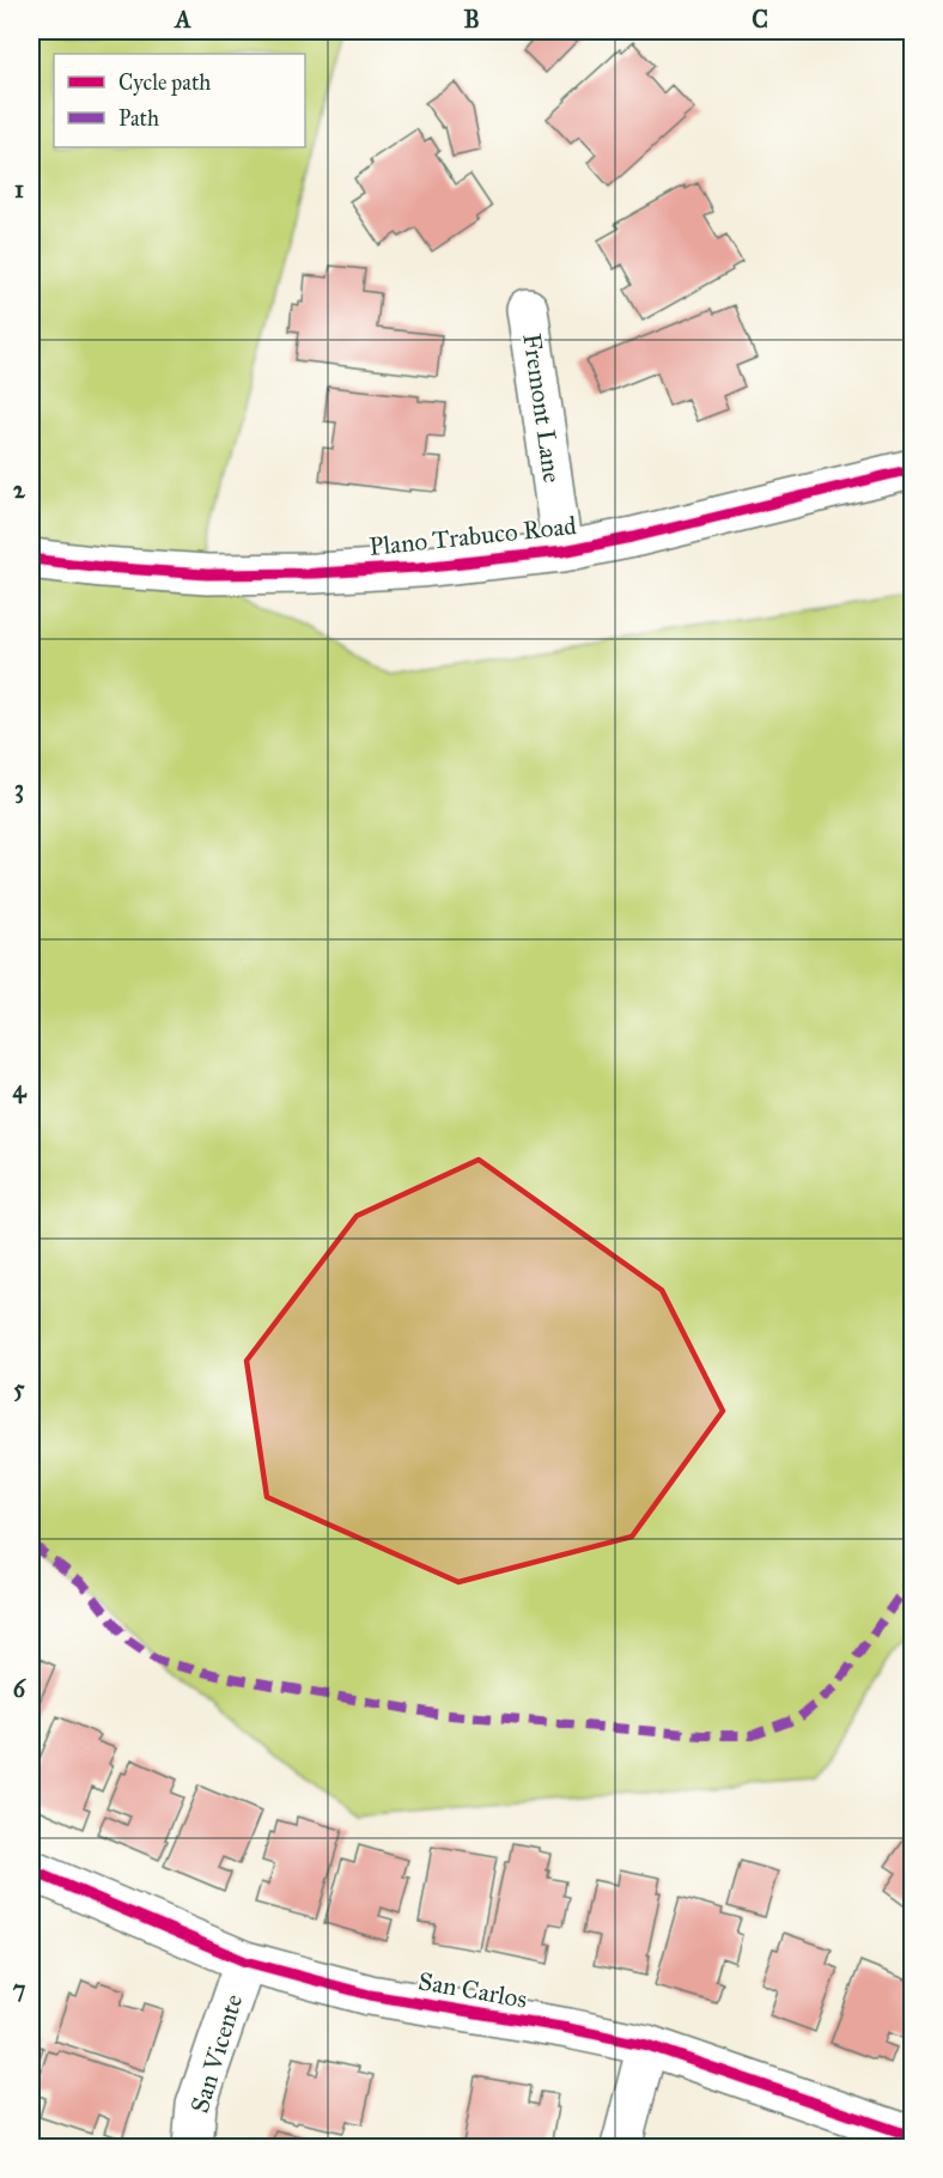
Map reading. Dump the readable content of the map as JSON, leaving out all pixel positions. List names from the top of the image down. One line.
{"streets":{"street":["Fremont Lane","Plano Trabuco Road","San Carlos","San Vicente"]},"crossings":[["Fremont Lane","Plano Trabuco Road"],["San Carlos","San Vicente"]],"legend":["Cycle path","Path"],"grid":{"columns":["A","B","C"],"rows":["1","2","3","4","5","6","7"]}}
